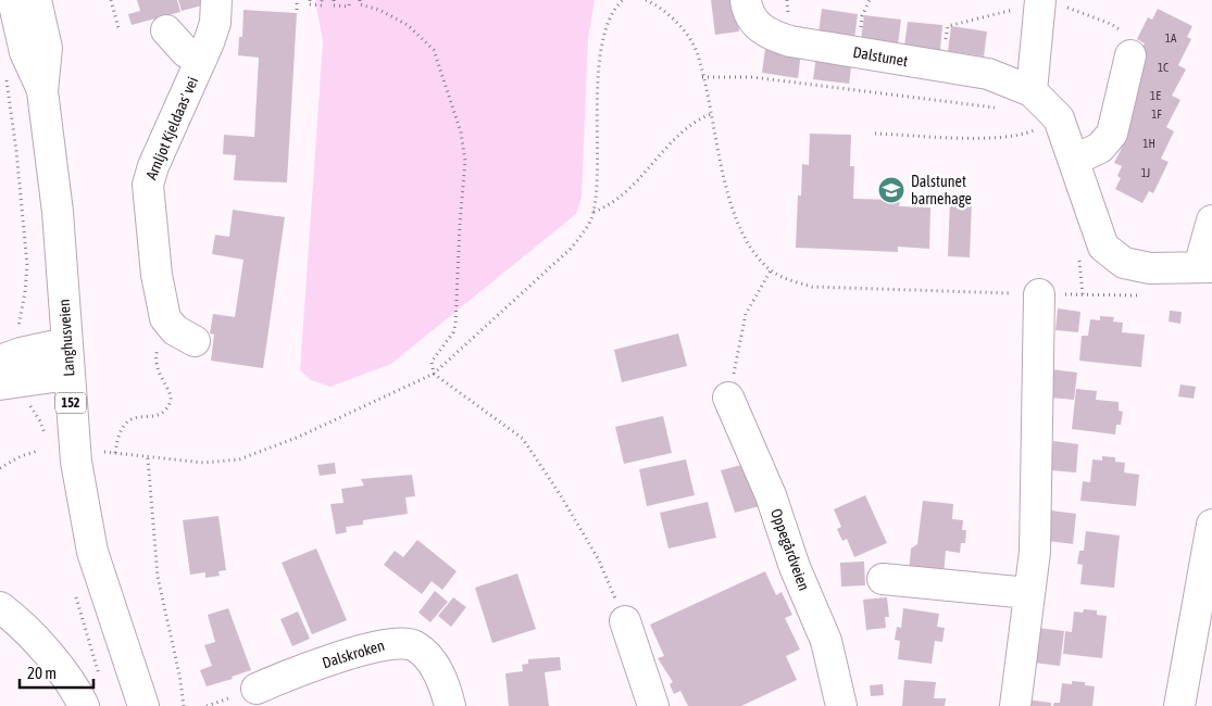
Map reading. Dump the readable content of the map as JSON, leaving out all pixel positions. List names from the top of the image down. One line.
{"streets":{"street":["Dalstunet","Arnljot Kjeldaas' vei","Langhusveien","152","Oppegårdveien","Dalskroken"]},"places":{"school or university":["Dalstunet barnehage"]},"house_numbers":["1A","1C","1E","1F","1H","1J"],"scale_bar":"20 m"}
